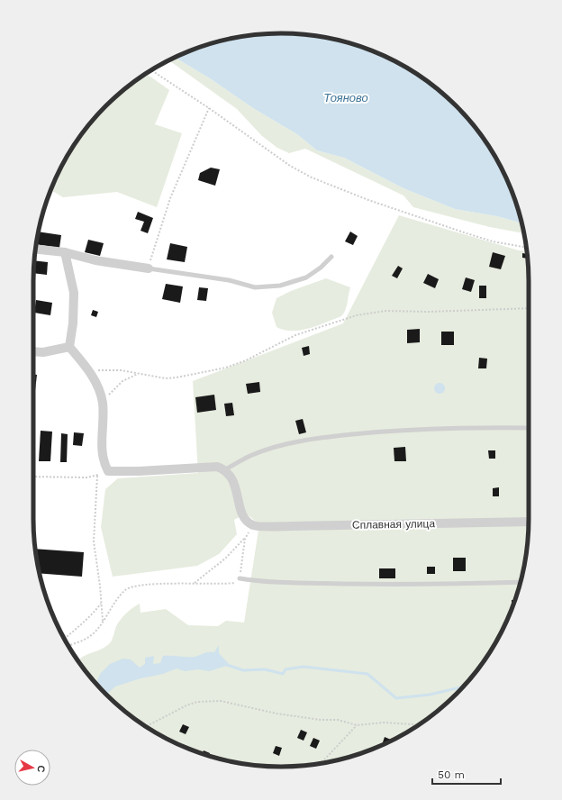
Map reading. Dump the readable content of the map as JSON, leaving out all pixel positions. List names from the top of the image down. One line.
{"streets":{"street":["Сплавная улица"]},"water":["Тояново"],"scale_bar":"50 m","north":"right"}
